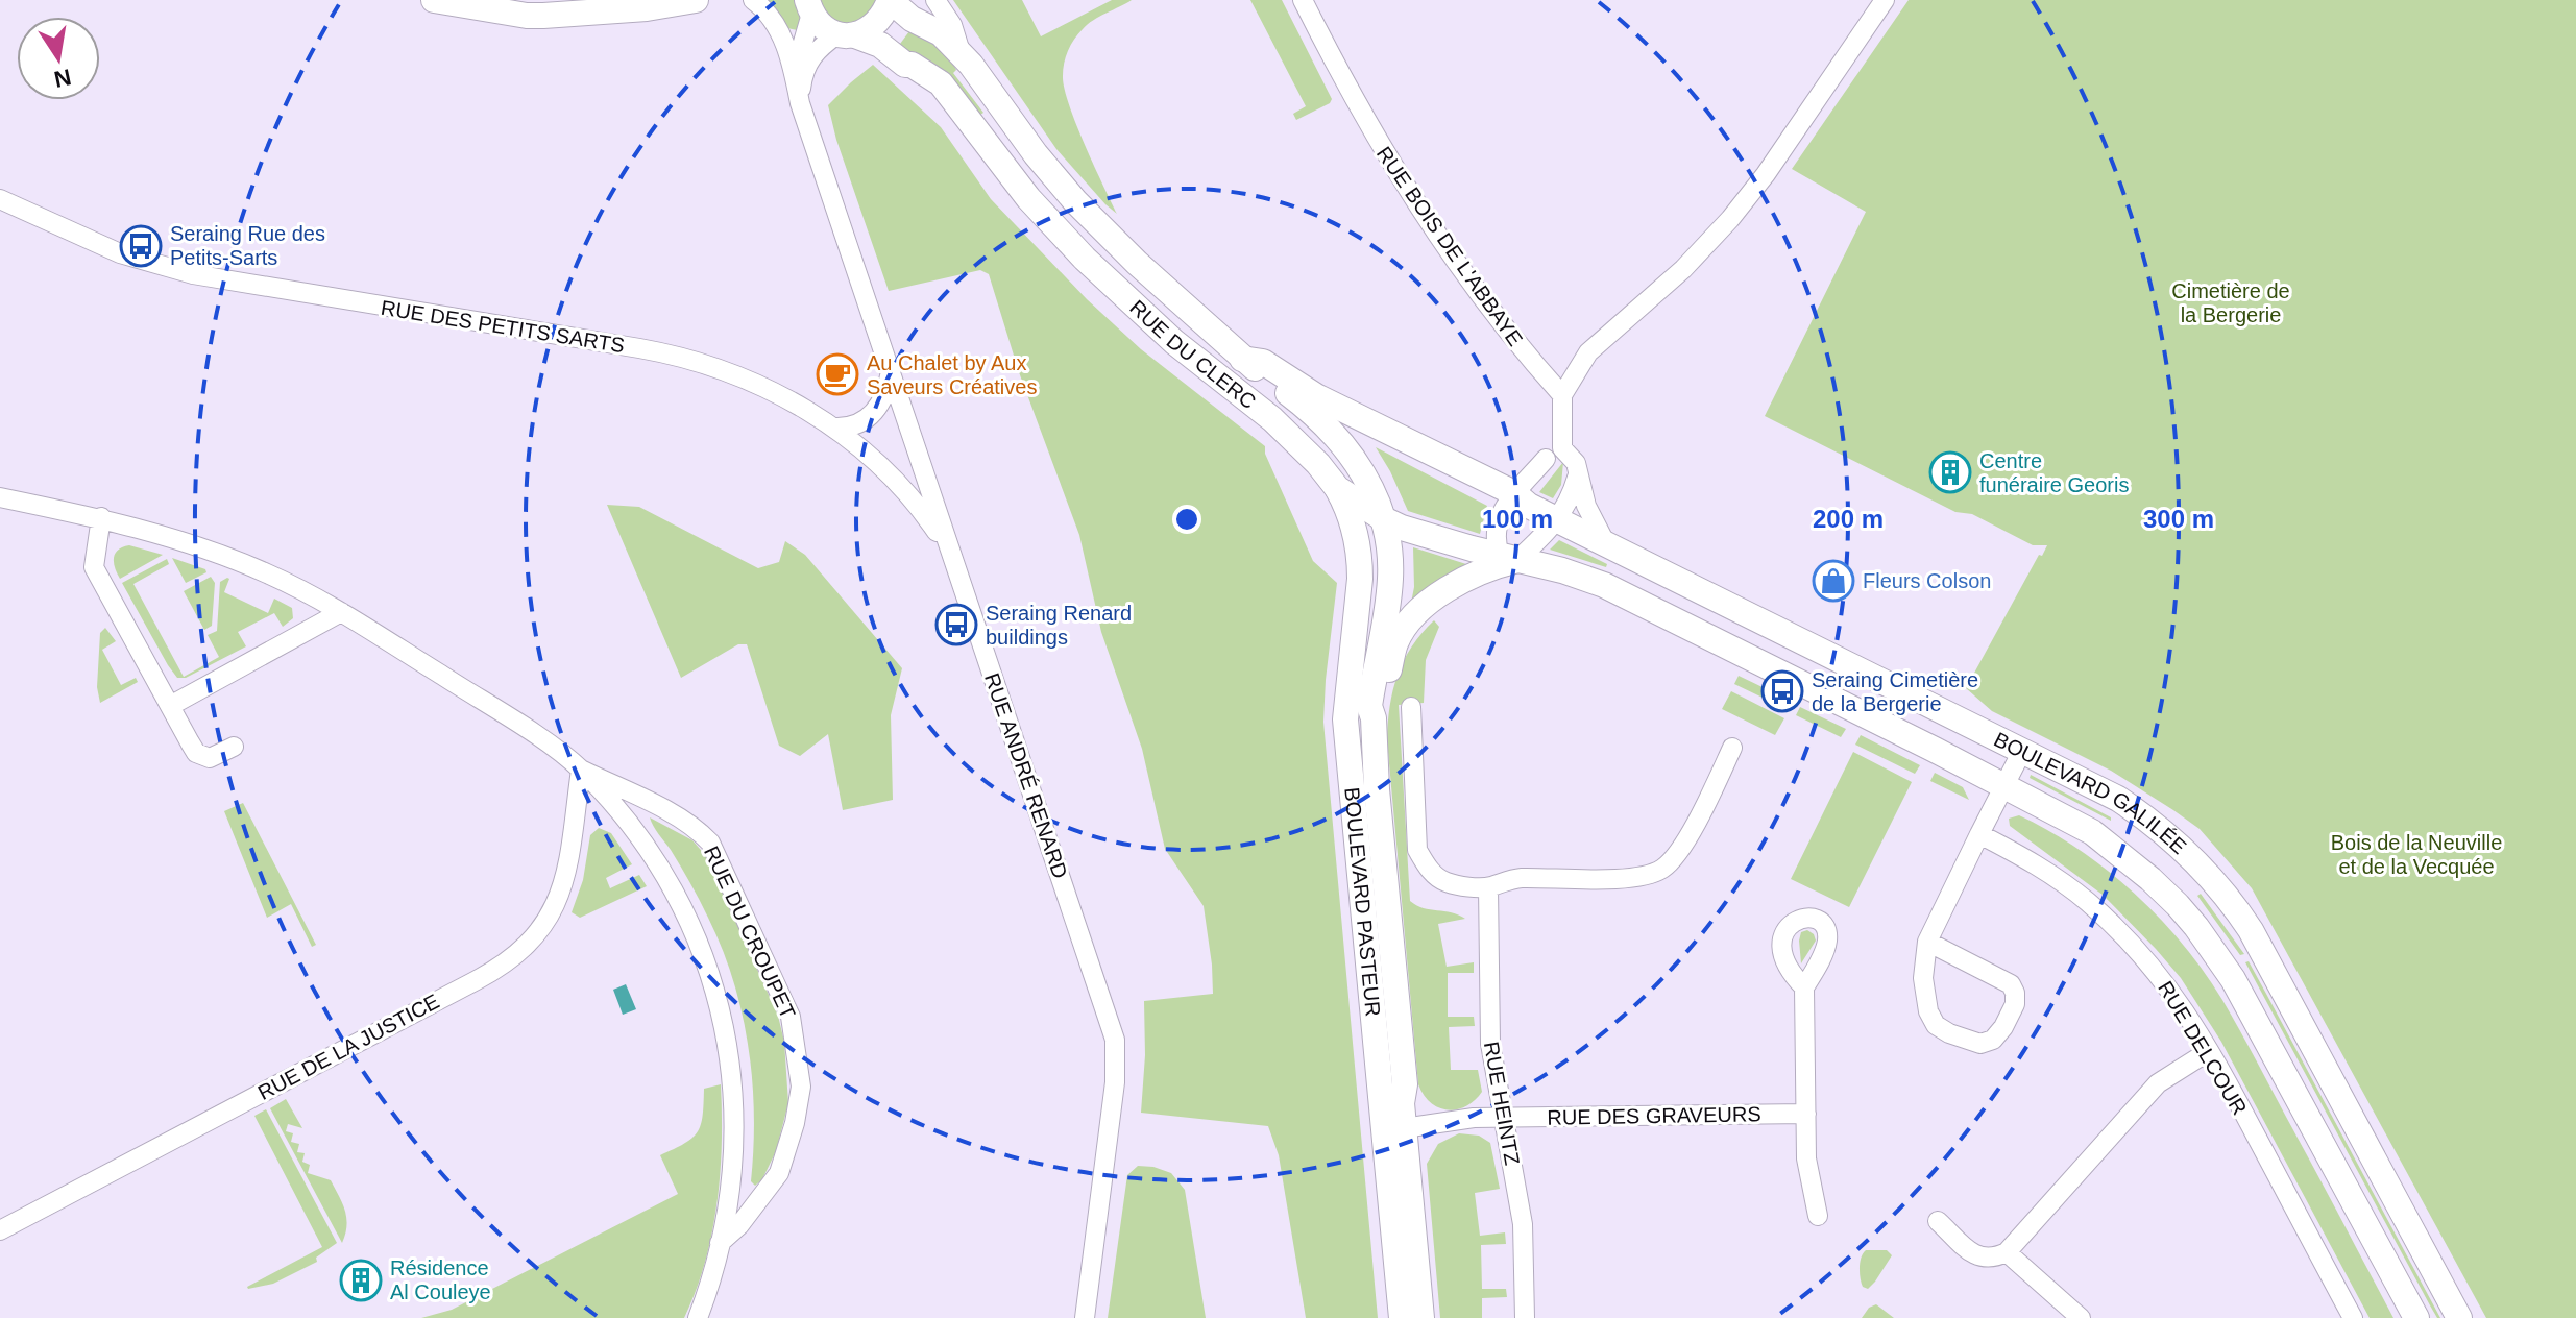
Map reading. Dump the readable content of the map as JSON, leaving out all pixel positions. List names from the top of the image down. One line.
{"streets":{"street":["RUE BOIS DE L'ABBAYE","RUE DES PETITS SARTS","RUE DU CLERC","RUE ANDRÉ RENARD","BOULEVARD GALILÉE","BOULEVARD PASTEUR","RUE DU CROUPET","RUE DE LA JUSTICE","RUE DELCOUR","RUE HEINTZ","RUE DES GRAVEURS"]},"crossings":[["RUE DES PETITS SARTS","RUE ANDRÉ RENARD"],["RUE DU CLERC","RUE ANDRÉ RENARD"],["RUE DU CLERC","BOULEVARD GALILÉE"],["RUE DU CLERC","BOULEVARD PASTEUR"],["BOULEVARD GALILÉE","BOULEVARD PASTEUR"],["BOULEVARD PASTEUR","RUE DES GRAVEURS"],["RUE DU CROUPET","RUE DE LA JUSTICE"],["RUE HEINTZ","RUE DES GRAVEURS"]],"parks":["Cimetière de la Bergerie","Bois de la Neuville et de la Vecquée"],"places":{"bus stop":["Seraing Rue des Petits-Sarts","Seraing Renard buildings","Seraing Cimetière de la Bergerie"],"cafe":["Au Chalet by Aux Saveurs Créatives"],"building":["Centre funéraire Georis","Résidence Al Couleye"],"shop":["Fleurs Colson"]},"north":"bottom","rings":["100 m","200 m","300 m"]}
